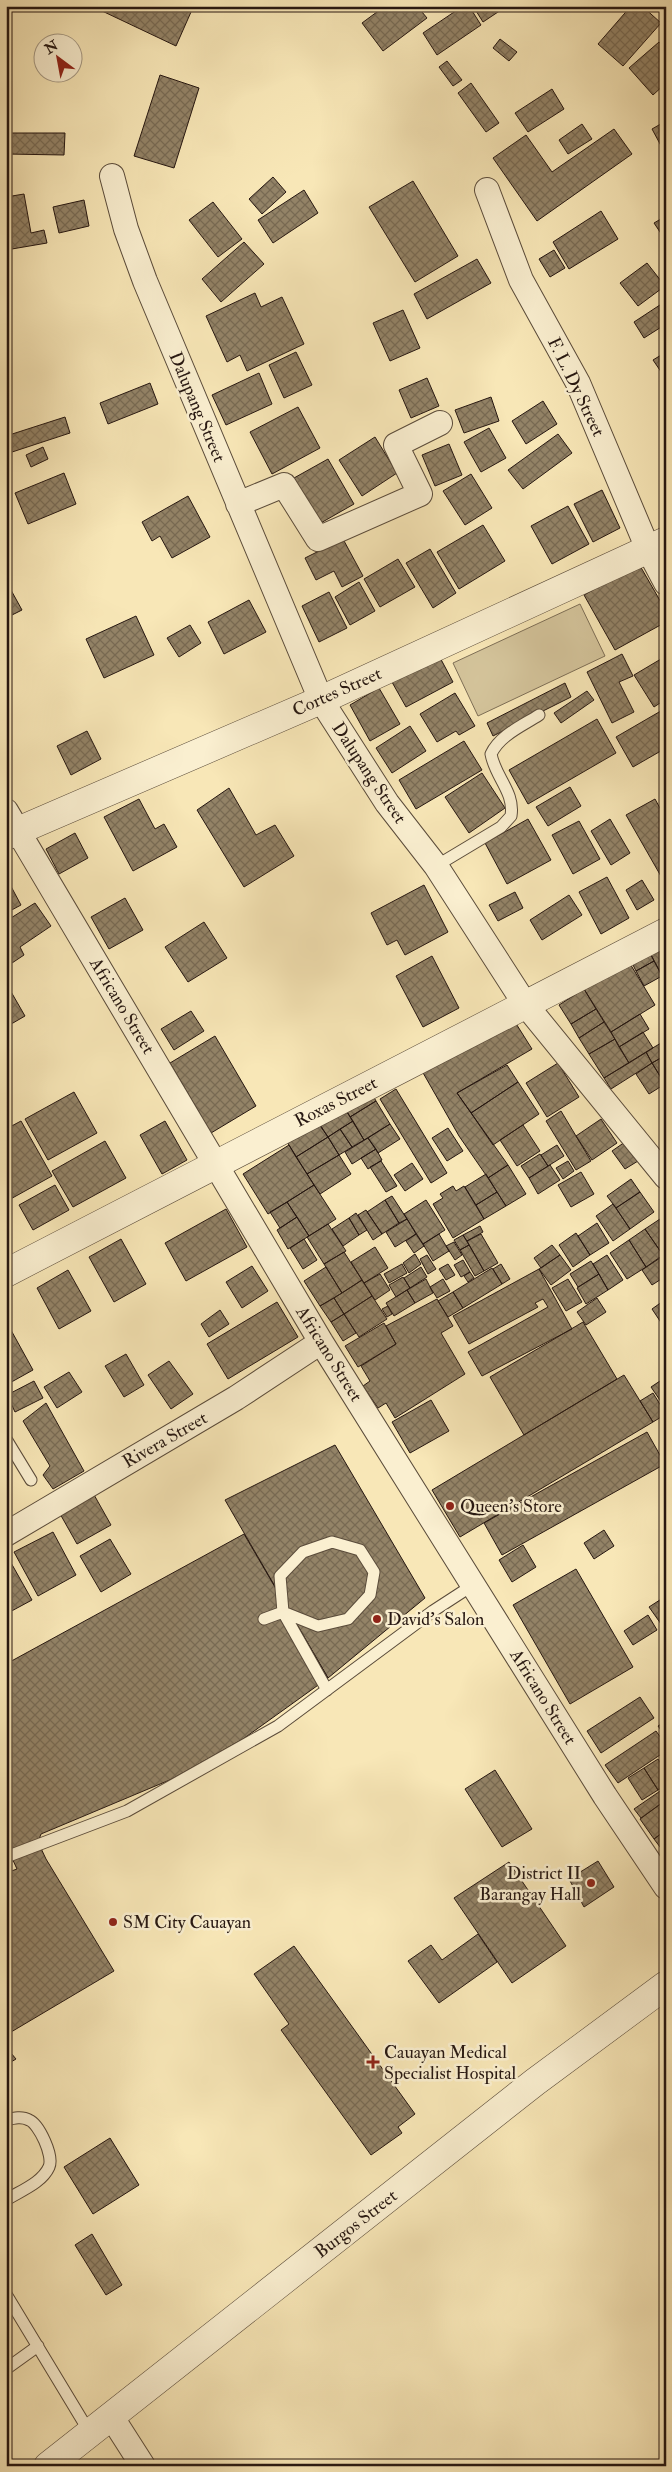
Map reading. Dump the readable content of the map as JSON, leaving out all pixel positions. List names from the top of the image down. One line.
{"streets":{"street":["F. L. Dy Street","Dalupang Street","Cortes Street","Africano Street","Roxas Street","Rivera Street","Burgos Street"]},"crossings":[["F. L. Dy Street","Cortes Street"],["Dalupang Street","Cortes Street"],["Dalupang Street","Roxas Street"],["Cortes Street","Africano Street"],["Africano Street","Roxas Street"],["Africano Street","Rivera Street"]],"places":{"other":["Queen's Store","David's Salon","District II Barangay Hall","SM City Cauayan"],"health":["Cauayan Medical Specialist Hospital"]},"north":"top left"}
